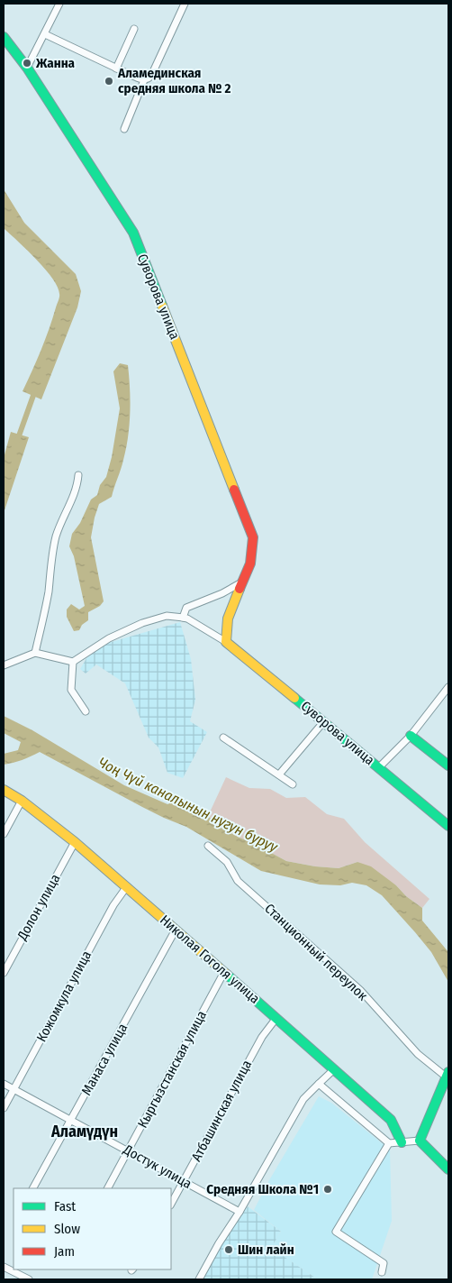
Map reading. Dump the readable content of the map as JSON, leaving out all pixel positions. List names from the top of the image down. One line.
{"streets":{"street":["Суворова улица","Долон улица","Станционный переулок","Николая Гоголя улица","Кожомкула улица","Манаса улица","Кыргызстанская улица","Атбашинская улица","Достук улица"]},"crossings":[["Долон улица","Николая Гоголя улица"],["Николая Гоголя улица","Кожомкула улица"],["Николая Гоголя улица","Манаса улица"],["Николая Гоголя улица","Кыргызстанская улица"],["Николая Гоголя улица","Атбашинская улица"],["Кожомкула улица","Достук улица"],["Манаса улица","Достук улица"],["Кыргызстанская улица","Достук улица"],["Атбашинская улица","Достук улица"]],"districts":["Аламүдүн"],"water":["Чоң Чүй каналынын нугун буруу"],"places":["Жанна","Аламединская средняя школа № 2","Средняя Школа №1","Шин лайн"],"legend":["Fast","Slow","Jam"]}
